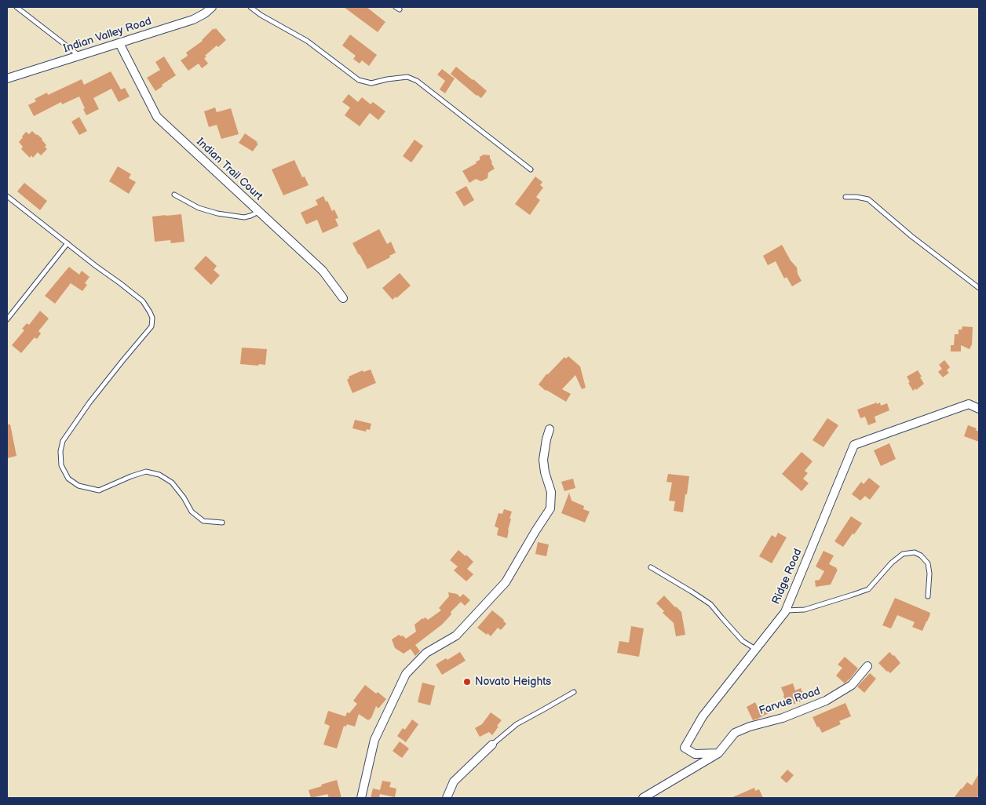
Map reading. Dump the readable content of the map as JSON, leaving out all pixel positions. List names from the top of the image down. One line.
{"streets":{"street":["Indian Valley Road","Indian Trail Court","Ridge Road","Farvue Road"]},"crossings":[["Indian Valley Road","Indian Trail Court"],["Ridge Road","Farvue Road"]],"places":["Novato Heights"]}
